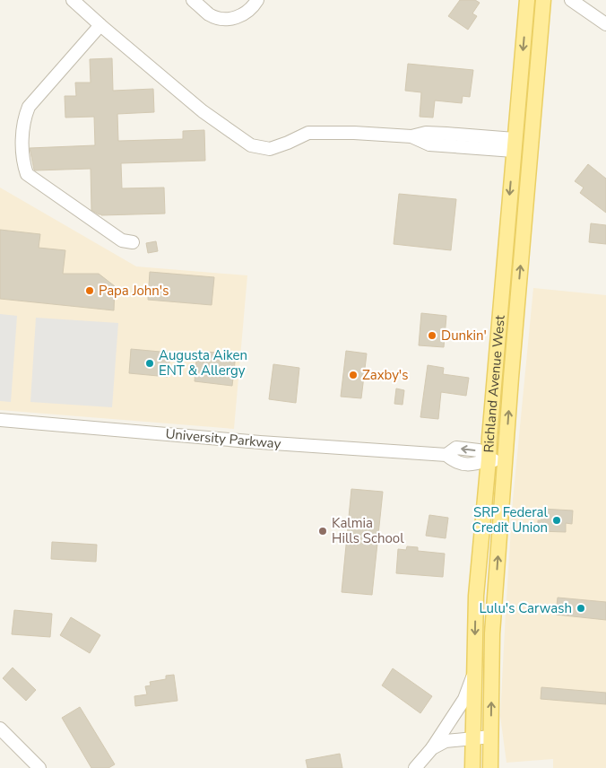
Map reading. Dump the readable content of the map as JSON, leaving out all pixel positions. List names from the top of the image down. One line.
{"streets":{"main road":["Richland Avenue West"],"street":["University Parkway"]},"crossings":[["Richland Avenue West","University Parkway"]],"places":["Papa John's","Dunkin'","Augusta Aiken ENT & Allergy","Zaxby's","SRP Federal Credit Union","Kalmia Hills School","Lulu's Carwash"]}
